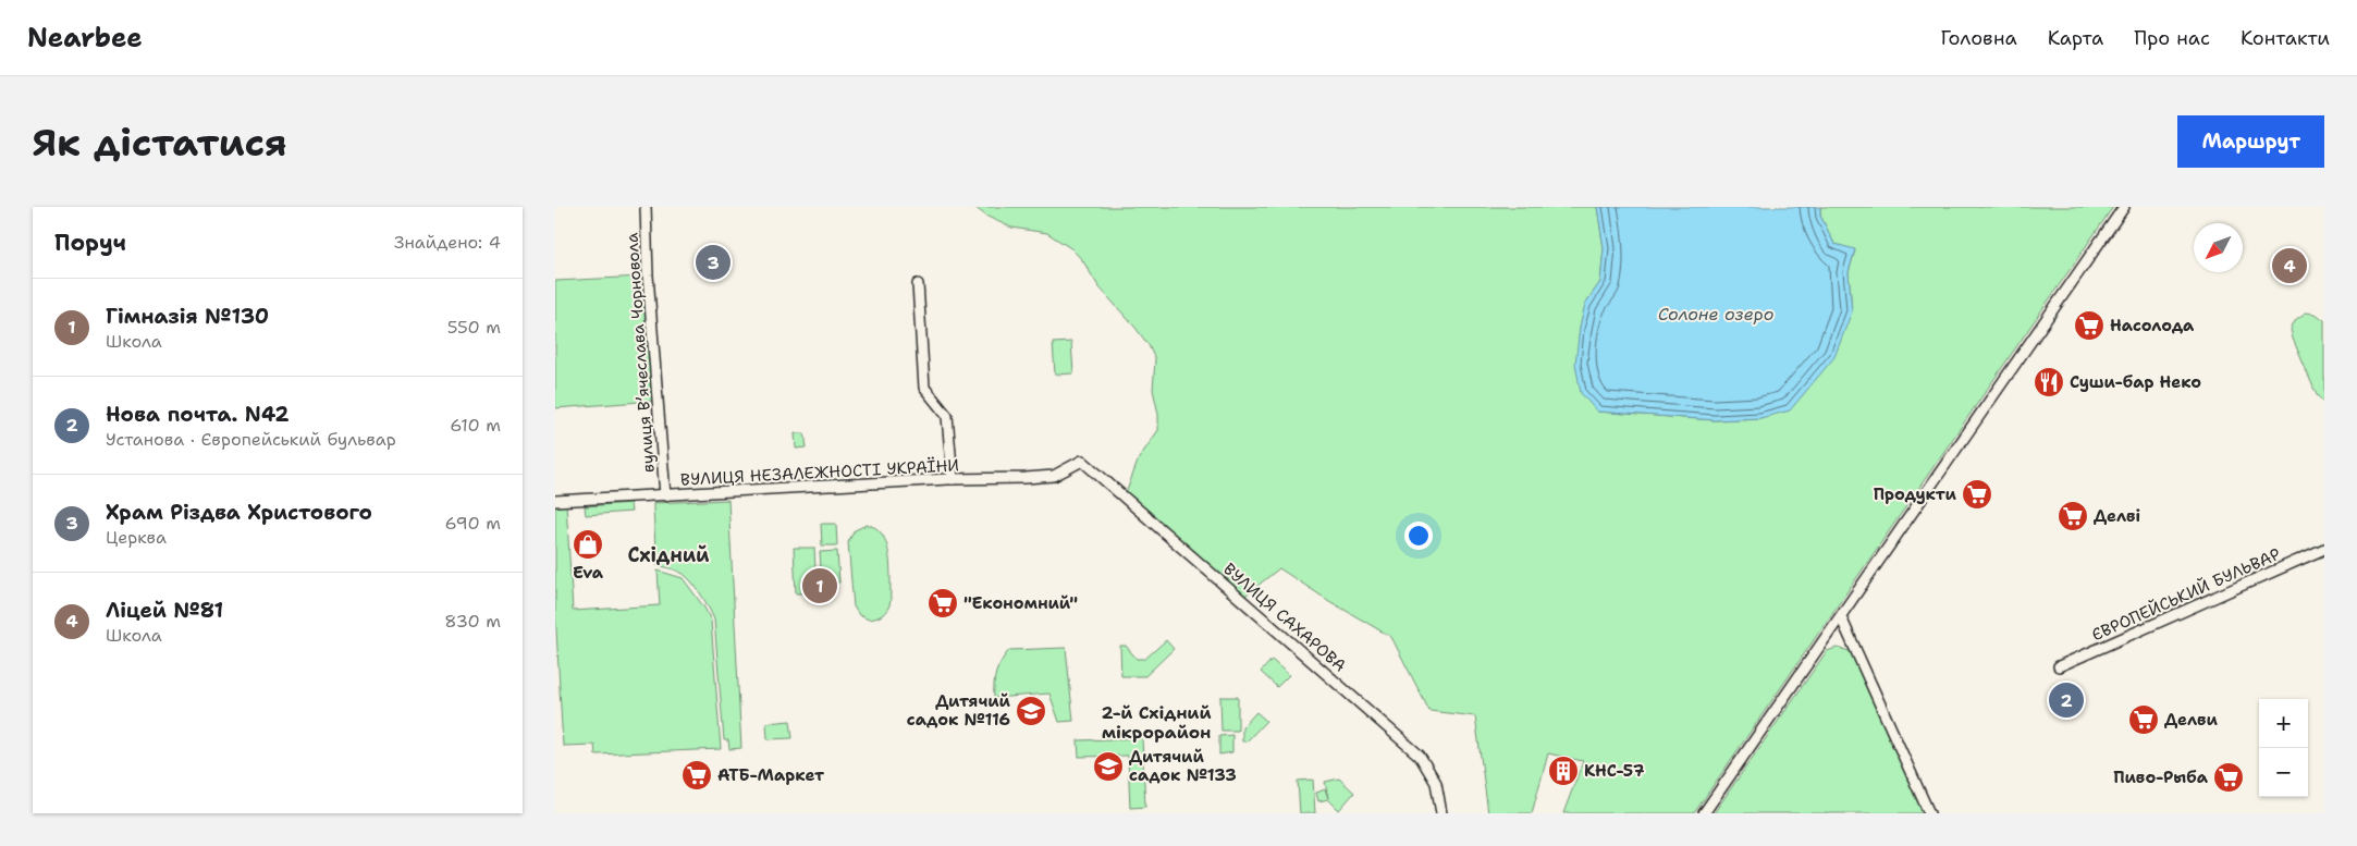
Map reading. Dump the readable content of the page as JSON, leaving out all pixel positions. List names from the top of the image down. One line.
{"streets":{"street":["вулиця Вʼячеслава Чорновола","ВУЛИЦЯ НЕЗАЛЕЖНОСТІ УКРАЇНИ","ЄВРОПЕЙСЬКИЙ БУЛЬВАР","ВУЛИЦЯ САХАРОВА"]},"crossings":[["вулиця Вʼячеслава Чорновола","ВУЛИЦЯ НЕЗАЛЕЖНОСТІ УКРАЇНИ"],["ВУЛИЦЯ НЕЗАЛЕЖНОСТІ УКРАЇНИ","ВУЛИЦЯ САХАРОВА"]],"districts":["Східний","2-й Східний мікрорайон"],"water":["Солоне озеро"],"places":{"supermarket":["Насолода","Продукти","Делві","\"Економний\"","Делви","АТБ-Маркет","Пиво-Рыба"],"restaurant":["Суши-бар Неко"],"shop":["Eva"],"school or university":["Дитячий садок №116","Дитячий садок №133"],"building":["КНС-57"]},"north":"bottom left","page":{"header":"Nearbee","nav":["Головна","Карта","Про нас","Контакти"],"buttons":"Маршрут","title":"Як дістатися","heading":["Поруч","Знайдено: 4"],"pins":["3","4","1","2"],"list":[{"mark":"1","name":"Гімназія №130","note":"Школа","value":"550 m"},{"mark":"2","name":"Нова почта. N42","note":"Установа · Європейський бульвар","value":"610 m"},{"mark":"3","name":"Храм Різдва Христового","note":"Церква","value":"690 m"},{"mark":"4","name":"Ліцей №81","note":"Школа","value":"830 m"}],"map_buttons":["+","−"]}}
